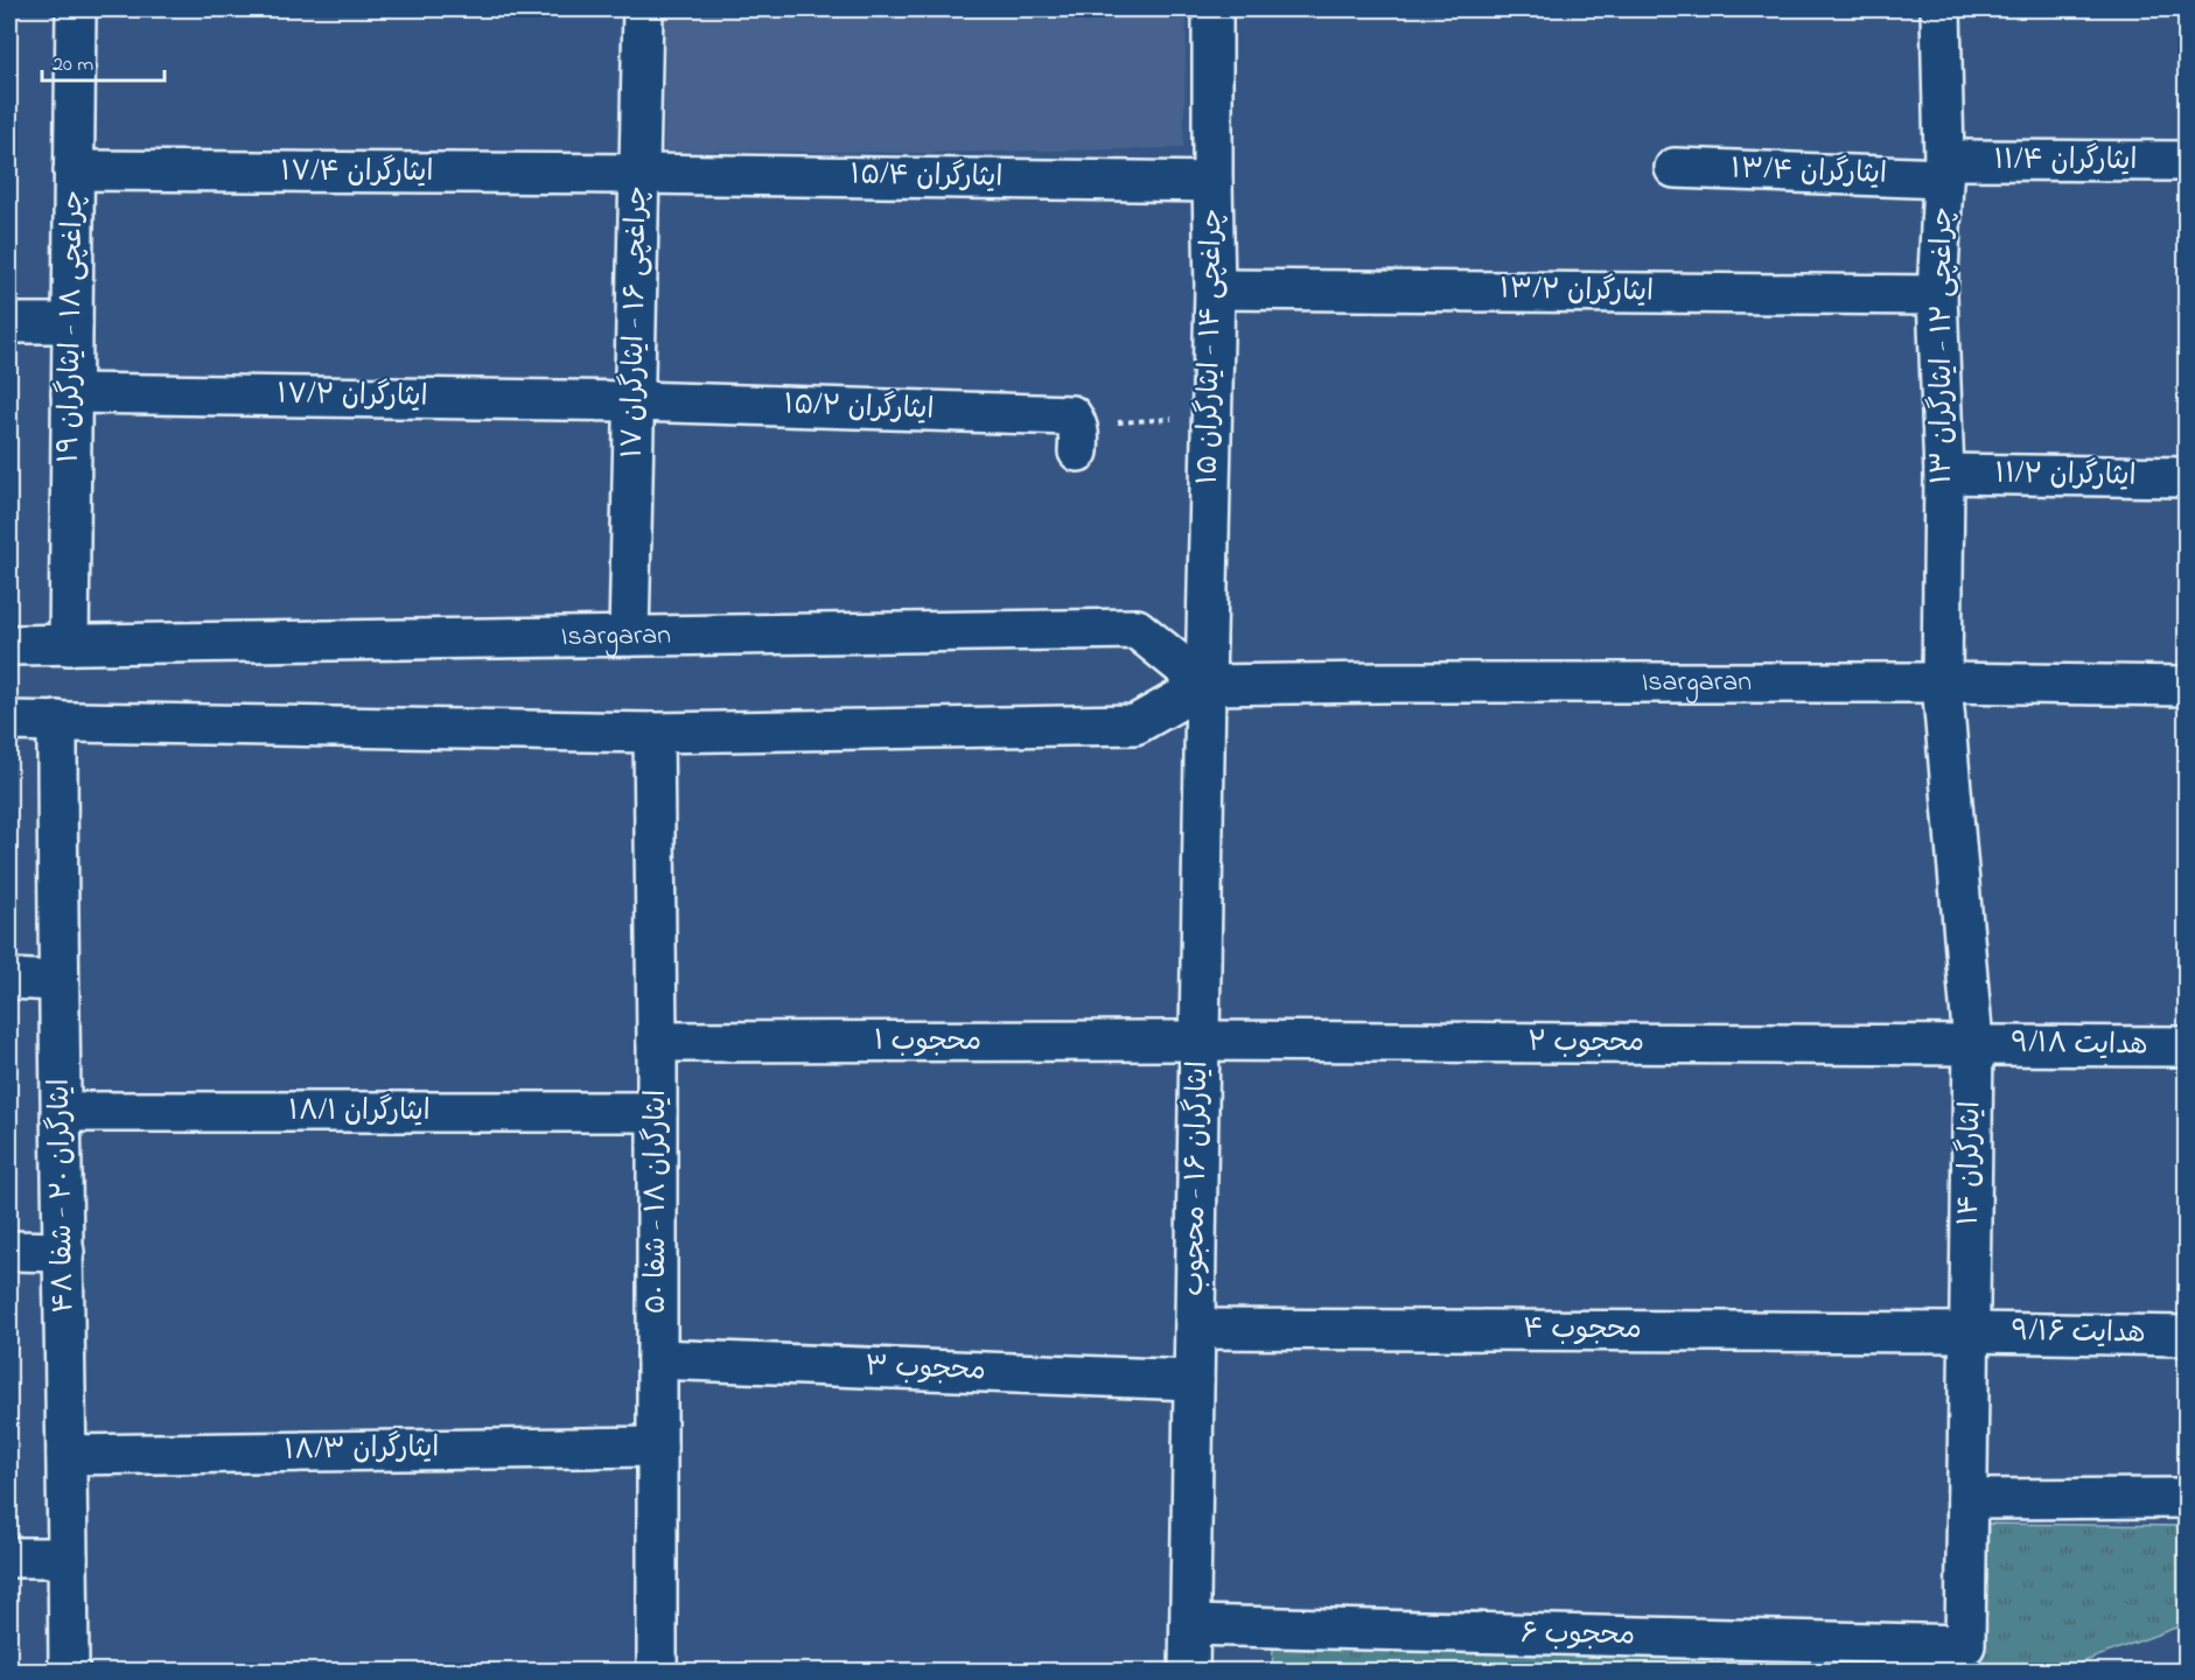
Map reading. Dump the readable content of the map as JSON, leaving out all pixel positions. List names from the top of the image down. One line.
{"streets":{"street":["ایثارگران ۱۱/۴","ایثارگران ۱۷/۴","ایثارگران ۱۳/۴","ایثارگران ۱۵/۴","ایثارگران ۱۳/۲","چراغچی ۱۶ - ایثارگران ۱۷","چراغچی ۱۸ - ایثارگران ۱۹","چراغچی ۱۲ - ایثارگران ۱۳","چراغچی ۱۴ - ایثارگران ۱۵","ایثارگران ۱۷/۲","ایثارگران ۱۵/۲","ایثارگران ۱۱/۲","Isargaran","محجوب ۱","محجوب ۲","هدایت ۹/۱۸","ایثارگران ۱۸/۱","ایثارگران ۱۴","ایثارگران ۱۶ - محجوب","ایثارگران ۲۰ - شفا ۴۸","ایثارگران ۱۸ - شفا ۵۰","محجوب ۴","هدایت ۹/۱۶","محجوب ۳","ایثارگران ۱۸/۳","محجوب ۶"]},"crossings":[["ایثارگران ۱۱/۴","ایثارگران ۱۳/۴"],["ایثارگران ۱۱/۴","چراغچی ۱۲ - ایثارگران ۱۳"],["ایثارگران ۱۷/۴","ایثارگران ۱۵/۴"],["ایثارگران ۱۷/۴","چراغچی ۱۶ - ایثارگران ۱۷"],["ایثارگران ۱۷/۴","چراغچی ۱۸ - ایثارگران ۱۹"],["ایثارگران ۱۳/۴","چراغچی ۱۲ - ایثارگران ۱۳"],["ایثارگران ۱۵/۴","چراغچی ۱۶ - ایثارگران ۱۷"],["ایثارگران ۱۵/۴","چراغچی ۱۴ - ایثارگران ۱۵"],["ایثارگران ۱۳/۲","چراغچی ۱۲ - ایثارگران ۱۳"],["ایثارگران ۱۳/۲","چراغچی ۱۴ - ایثارگران ۱۵"],["چراغچی ۱۶ - ایثارگران ۱۷","ایثارگران ۱۷/۲"],["چراغچی ۱۶ - ایثارگران ۱۷","ایثارگران ۱۵/۲"],["چراغچی ۱۶ - ایثارگران ۱۷","Isargaran"],["چراغچی ۱۸ - ایثارگران ۱۹","ایثارگران ۱۷/۲"],["چراغچی ۱۸ - ایثارگران ۱۹","Isargaran"],["چراغچی ۱۲ - ایثارگران ۱۳","ایثارگران ۱۱/۲"],["چراغچی ۱۲ - ایثارگران ۱۳","Isargaran"],["چراغچی ۱۲ - ایثارگران ۱۳","ایثارگران ۱۴"],["چراغچی ۱۴ - ایثارگران ۱۵","Isargaran"],["چراغچی ۱۴ - ایثارگران ۱۵","ایثارگران ۱۶ - محجوب"],["ایثارگران ۱۷/۲","ایثارگران ۱۵/۲"],["Isargaran","ایثارگران ۱۴"],["Isargaran","ایثارگران ۱۶ - محجوب"],["Isargaran","ایثارگران ۲۰ - شفا ۴۸"],["Isargaran","ایثارگران ۱۸ - شفا ۵۰"],["محجوب ۱","محجوب ۲"],["محجوب ۱","ایثارگران ۱۶ - محجوب"],["محجوب ۱","ایثارگران ۱۸ - شفا ۵۰"],["محجوب ۲","هدایت ۹/۱۸"],["محجوب ۲","ایثارگران ۱۴"],["محجوب ۲","ایثارگران ۱۶ - محجوب"],["هدایت ۹/۱۸","ایثارگران ۱۴"],["ایثارگران ۱۸/۱","ایثارگران ۲۰ - شفا ۴۸"],["ایثارگران ۱۸/۱","ایثارگران ۱۸ - شفا ۵۰"],["ایثارگران ۱۴","محجوب ۴"],["ایثارگران ۱۴","هدایت ۹/۱۶"],["ایثارگران ۱۴","محجوب ۶"],["ایثارگران ۱۶ - محجوب","محجوب ۴"],["ایثارگران ۱۶ - محجوب","محجوب ۳"],["ایثارگران ۱۶ - محجوب","محجوب ۶"],["ایثارگران ۲۰ - شفا ۴۸","ایثارگران ۱۸/۳"],["ایثارگران ۱۸ - شفا ۵۰","محجوب ۳"],["ایثارگران ۱۸ - شفا ۵۰","ایثارگران ۱۸/۳"],["محجوب ۴","هدایت ۹/۱۶"]],"scale_bar":"20 m"}
